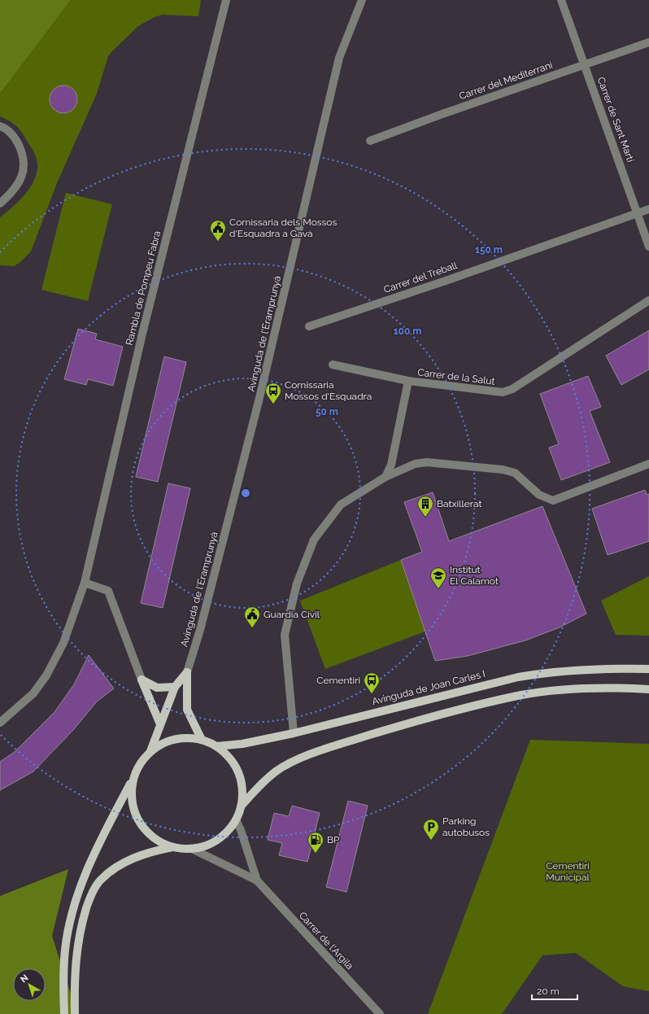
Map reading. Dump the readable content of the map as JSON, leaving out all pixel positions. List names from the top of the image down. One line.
{"streets":{"main road":["Avinguda de Joan Carles I"],"street":["Carrer del Mediterrani","Carrer de Sant Martí","Carrer del Treball","Rambla de Pompeu Fabra","Avinguda de l'Eramprunyà","Carrer de la Salut","Carrer de l'Argila"]},"crossings":[["Carrer del Mediterrani","Carrer de Sant Martí"],["Carrer de Sant Martí","Carrer del Treball"],["Avinguda de Joan Carles I","Carrer de l'Argila"]],"parks":["Cementiri Municipal"],"places":{"public building":["Comissaria dels Mossos d'Esquadra a Gavà","Guardia Civil"],"bus stop":["Comissaria Mossos d'Esquadra","Cementiri"],"building":["Batxillerat"],"school or university":["Institut El Calamot"],"parking":["Parking autobusos"],"fuel station":["BP"]},"scale_bar":"20 m","north":"top left","rings":["150 m","100 m","50 m"]}
